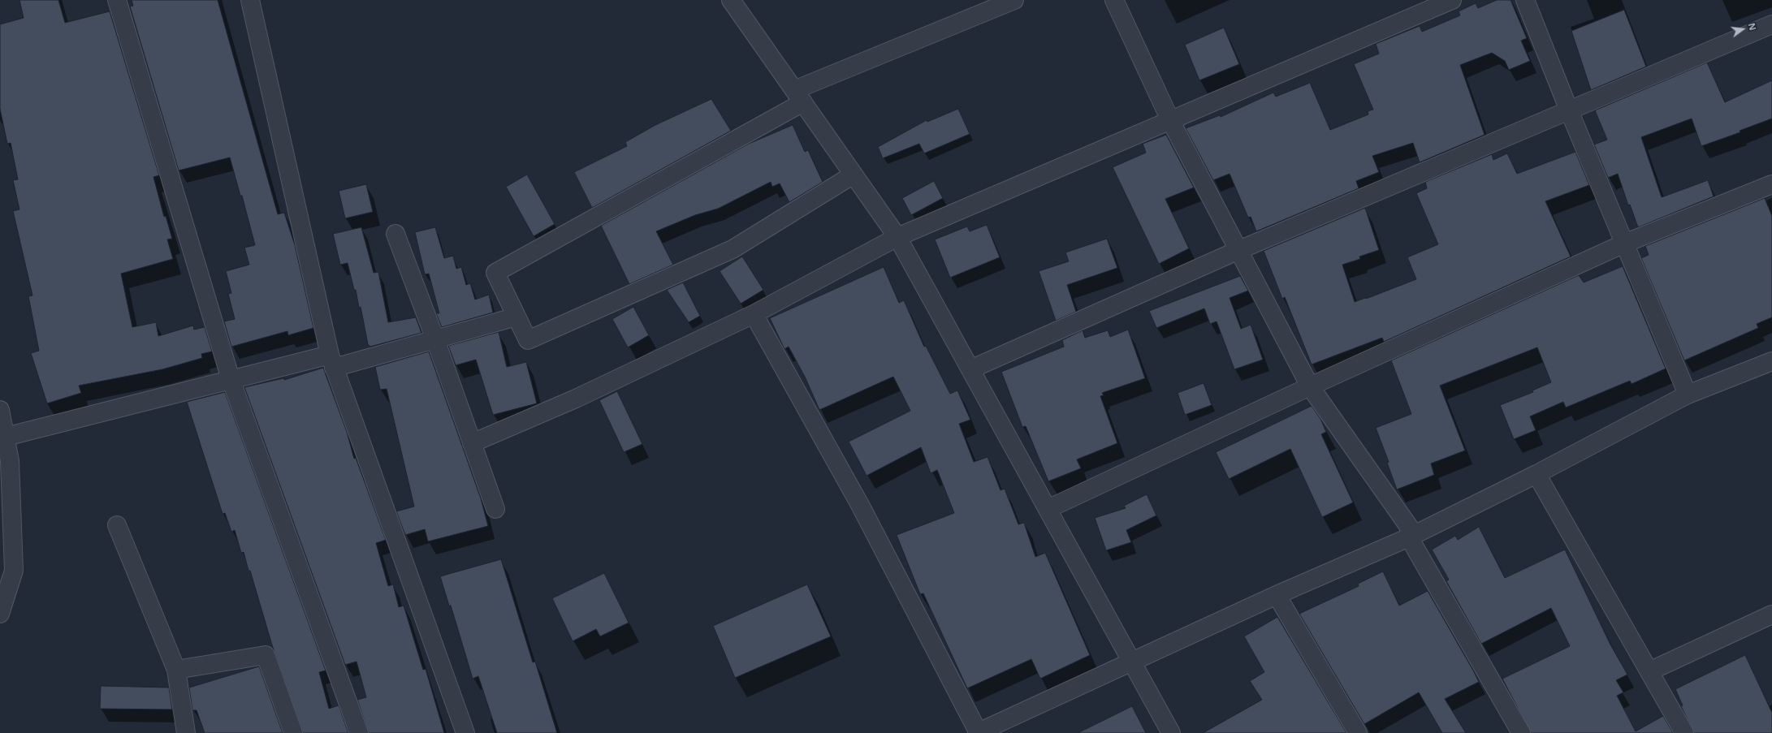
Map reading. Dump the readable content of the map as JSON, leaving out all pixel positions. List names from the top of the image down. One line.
{"north":"right"}
